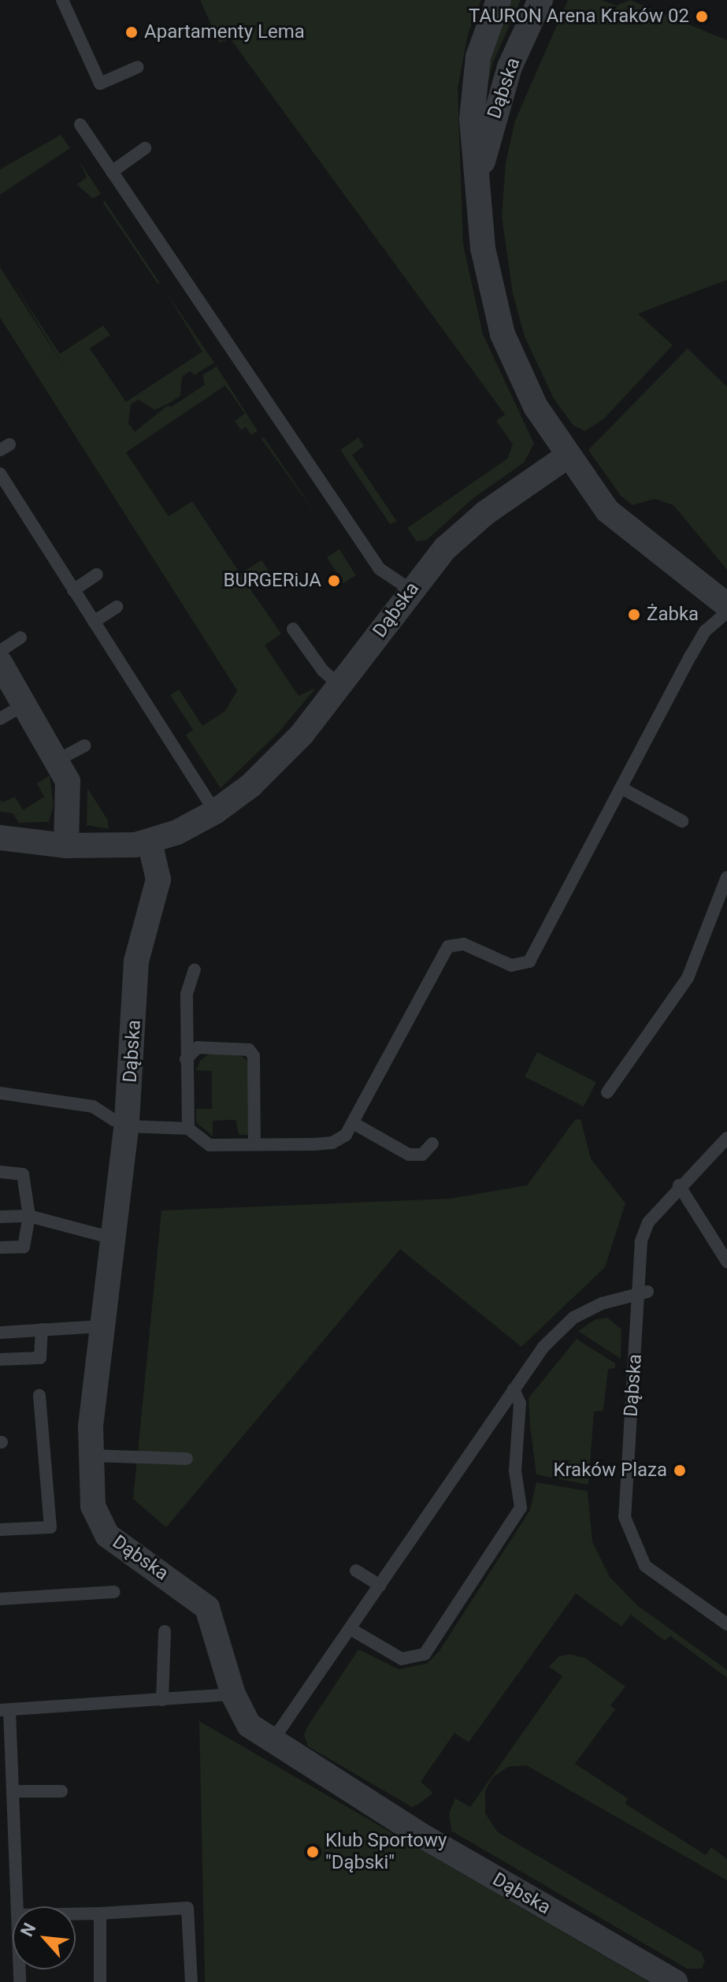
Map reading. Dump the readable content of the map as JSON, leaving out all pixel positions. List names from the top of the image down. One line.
{"streets":{"street":["Dąbska"]},"places":["TAURON Arena Kraków 02","Apartamenty Lema","BURGERiJA","Żabka","Kraków Plaza","Klub Sportowy \"Dąbski\""],"north":"top left"}
